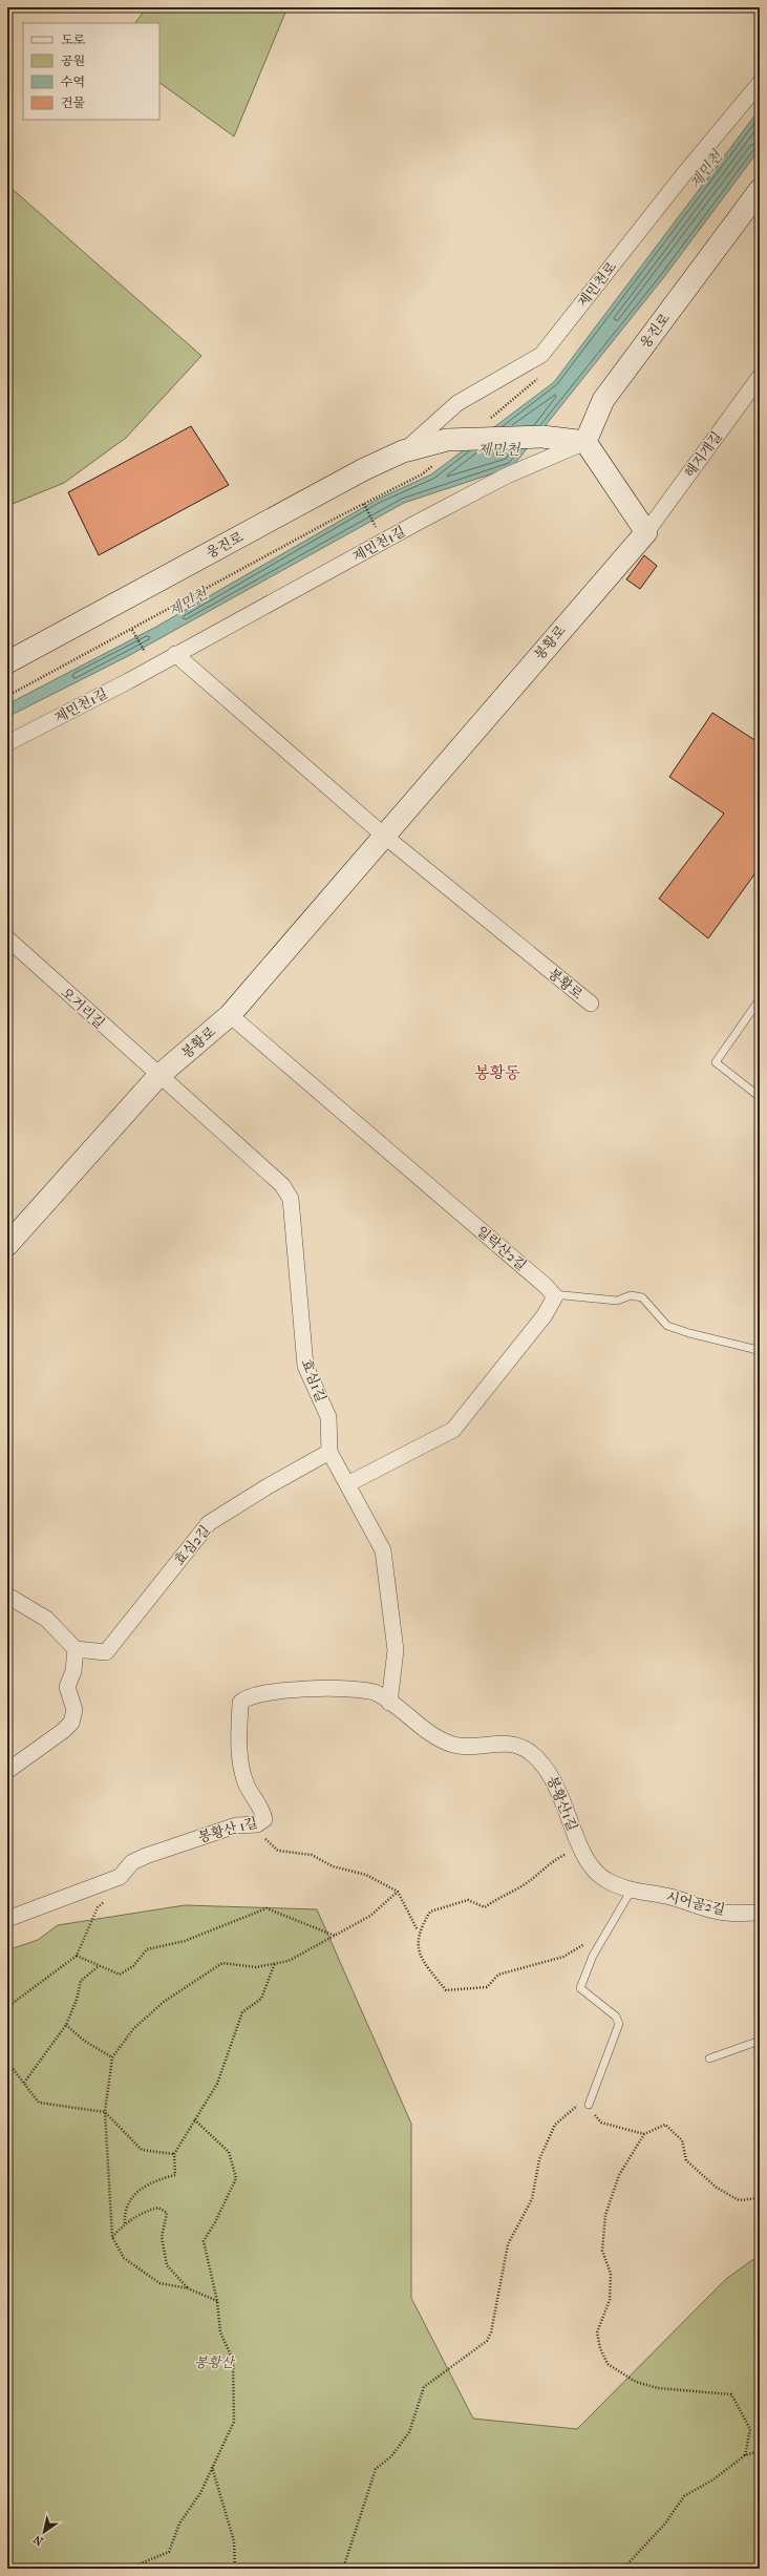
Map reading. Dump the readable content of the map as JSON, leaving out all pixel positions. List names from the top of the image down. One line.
{"streets":{"main road":["웅진로","봉황로"],"street":["제민천로","해지개길","제민천1길","오거리길","일락산2길","효심1길","효심2길","봉황산1길","봉황산 1길","시어골2길"]},"crossings":[["제민천로","웅진로"],["웅진로","제민천1길"],["해지개길","봉황로"],["제민천1길","봉황로"],["봉황로","오거리길"],["봉황로","일락산2길"],["봉황로","효심1길"],["오거리길","효심1길"],["효심1길","효심2길"],["효심1길","봉황산1길"],["효심1길","봉황산 1길"],["봉황산1길","봉황산 1길"],["봉황산1길","시어골2길"]],"districts":["봉황동"],"water":["제민천"],"parks":["봉황산"],"legend":["도로","공원","수역","건물"],"north":"bottom left"}
